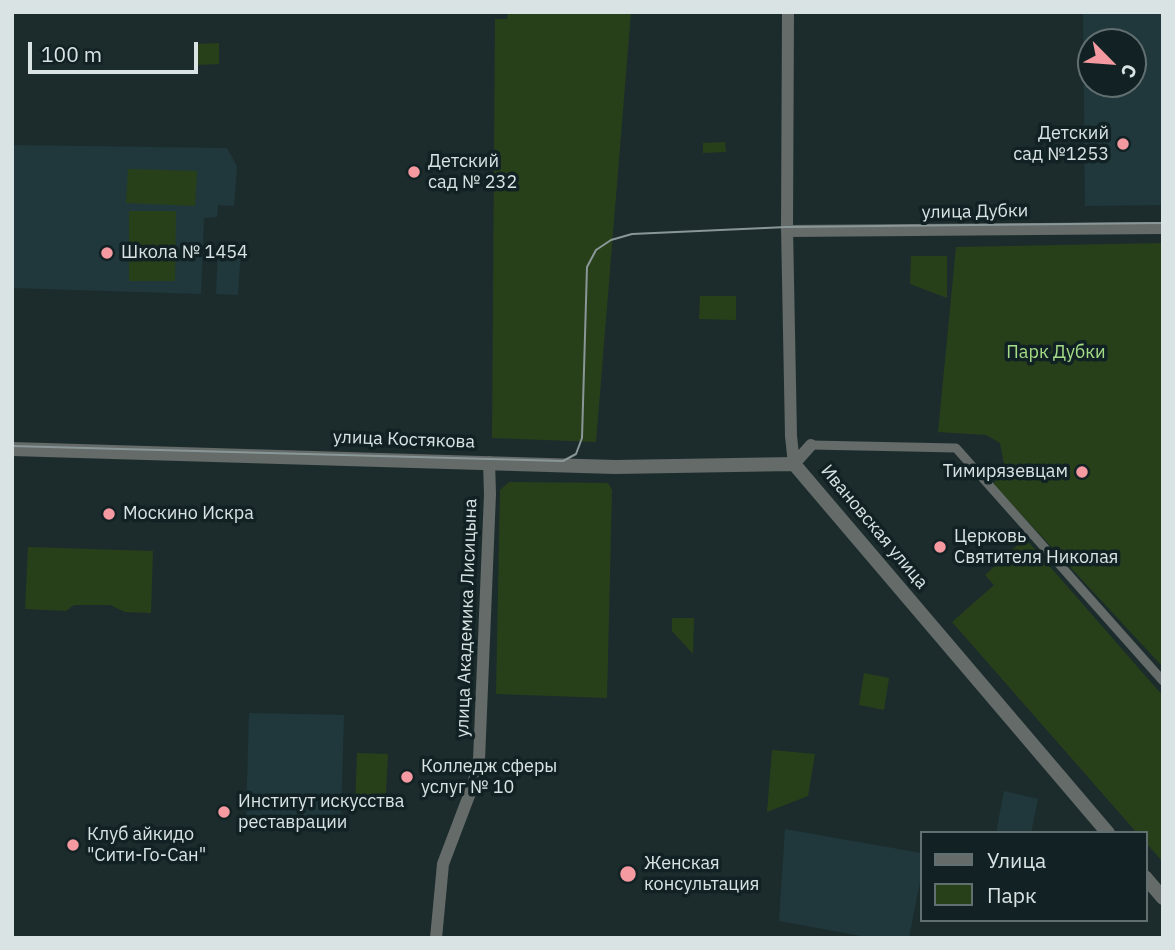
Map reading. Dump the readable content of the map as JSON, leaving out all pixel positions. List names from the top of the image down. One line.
{"streets":{"street":["улица Дубки","улица Костякова","Ивановская улица","улица Академика Лисицына"]},"crossings":[["улица Дубки","Ивановская улица"],["улица Костякова","Ивановская улица"],["улица Костякова","улица Академика Лисицына"]],"parks":["Парк Дубки"],"places":["Детский сад №1253","Детский сад № 232","Школа № 1454","Тимирязевцам","Москино Искра","Церковь Святителя Николая","Колледж сферы услуг № 10","Институт искусства реставрации","Клуб айкидо \"Сити-Го-Сан\"","Женская консультация"],"legend":["Улица","Парк"],"scale_bar":"100 m","north":"bottom right"}
